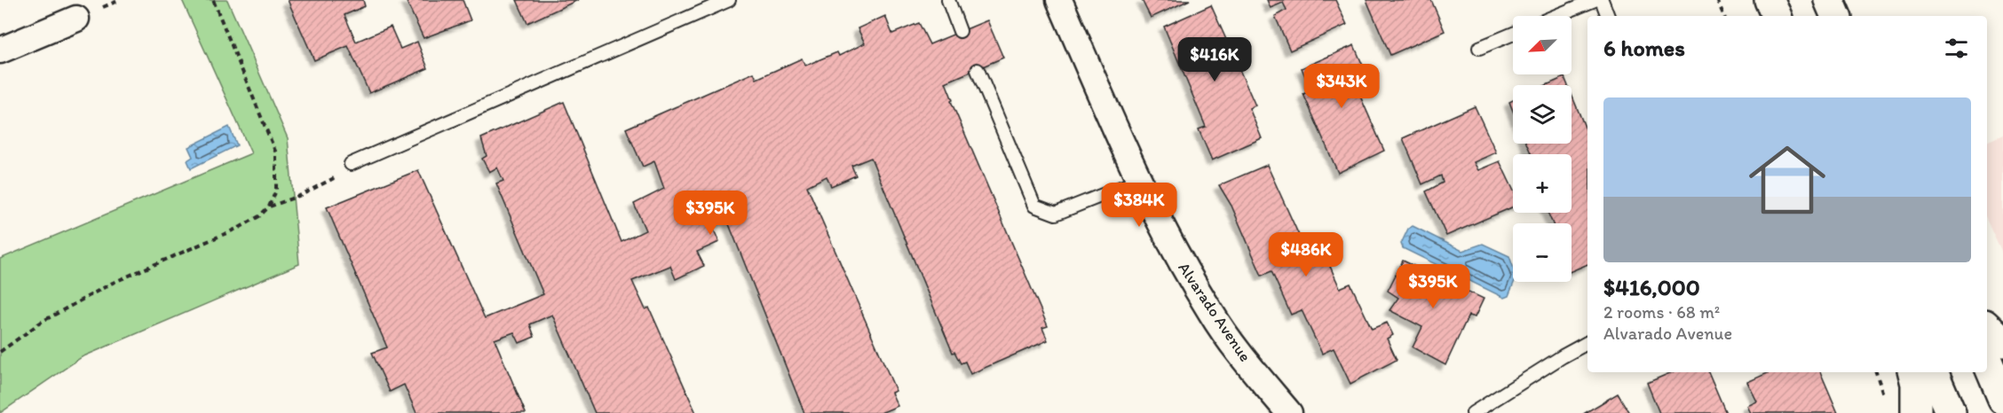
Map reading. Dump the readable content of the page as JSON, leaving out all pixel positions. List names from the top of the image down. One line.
{"streets":{"street":["Alvarado Avenue"]},"north":"bottom left","page":{"map_buttons":["+","−"],"heading":"6 homes","price":["$416K","$343K","$384K","$395K","$486K","$395K"],"list":[{"name":"$416,000","note":"2 rooms · 68 m² · Alvarado Avenue"}]}}
